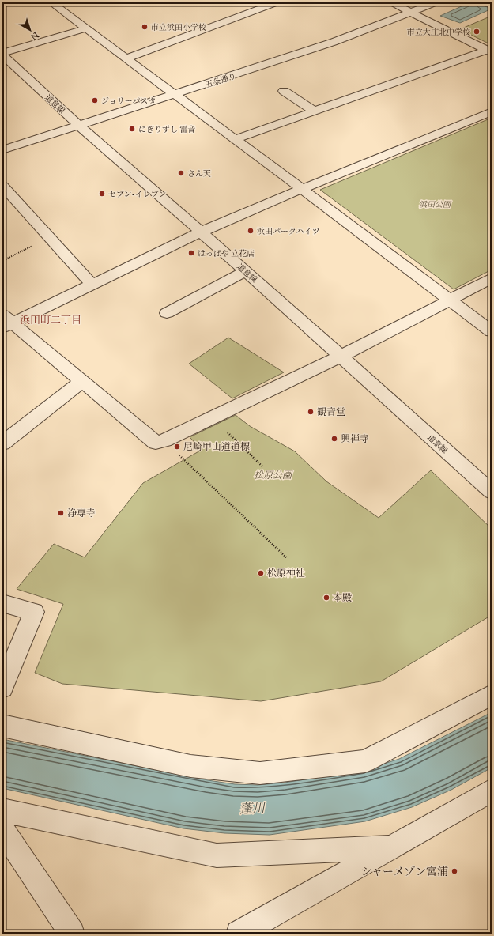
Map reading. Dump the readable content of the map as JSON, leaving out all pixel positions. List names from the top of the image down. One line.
{"streets":{"street":["五条通り","道意線"]},"crossings":[["五条通り","道意線"]],"districts":["浜田町二丁目"],"water":["蓬川"],"parks":["浜田公園","松原公園"],"places":["市立浜田小学校","市立大庄北中学校","ジョリーパスタ","にぎりずし 雷音","さん天","セブン-イレブン","浜田パークハイツ","はっぱや 立花店","観音堂","興禅寺","尼崎甲山道道標","浄専寺","松原神社","本殿","シャーメゾン宮浦"],"north":"bottom right"}
